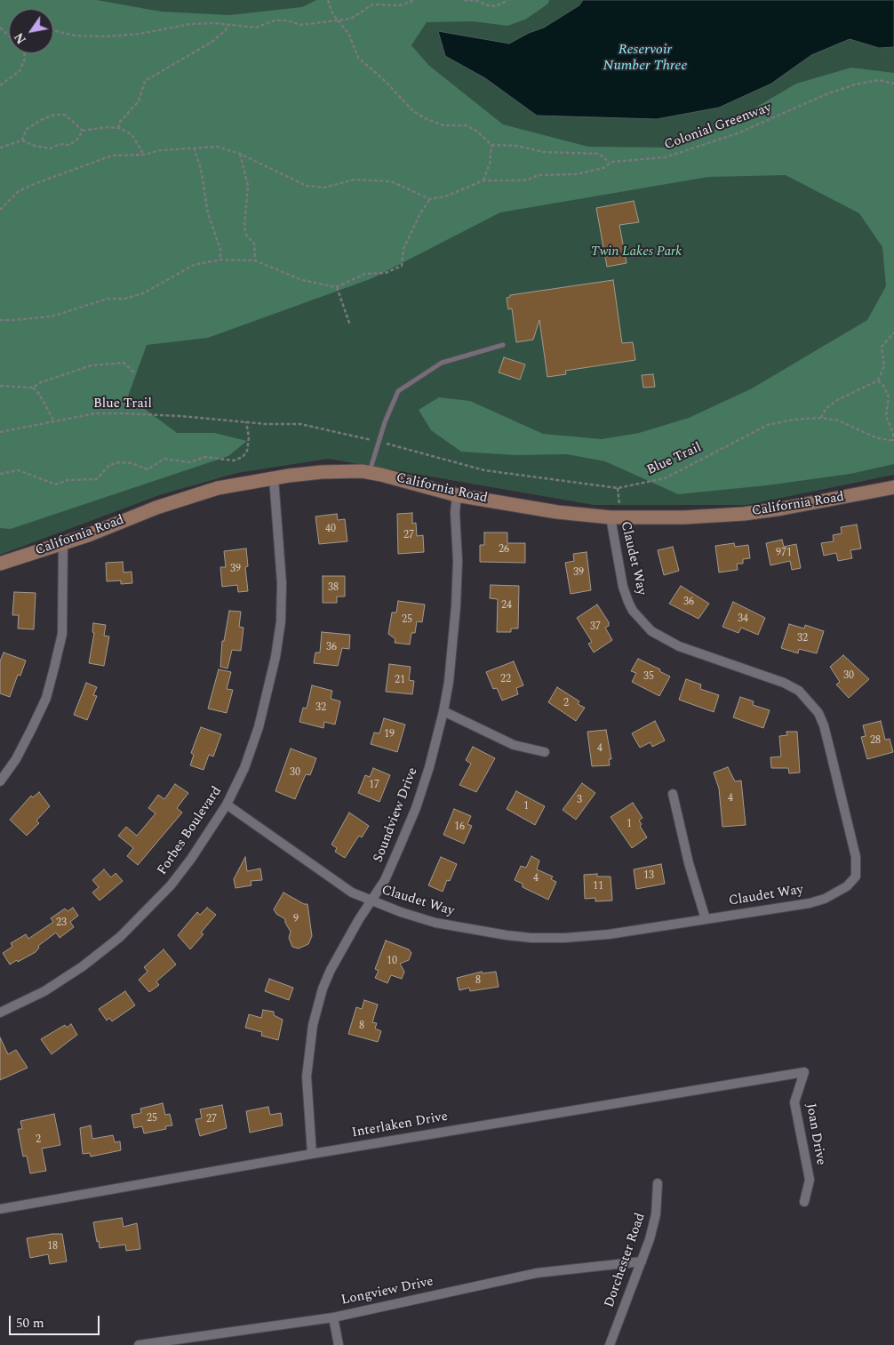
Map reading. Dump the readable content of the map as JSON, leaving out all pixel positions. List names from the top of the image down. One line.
{"streets":{"main road":["California Road"],"street":["Claudet Way","Soundview Drive","Forbes Boulevard","Interlaken Drive","Joan Drive","Dorchester Road","Longview Drive"],"path":["Colonial Greenway","Blue Trail"]},"crossings":[["California Road","Claudet Way"],["California Road","Soundview Drive"],["California Road","Forbes Boulevard"],["Claudet Way","Soundview Drive"],["Claudet Way","Forbes Boulevard"],["Soundview Drive","Interlaken Drive"],["Interlaken Drive","Joan Drive"],["Dorchester Road","Longview Drive"]],"water":["Reservoir Number Three"],"parks":["Twin Lakes Park"],"house_numbers":["40","27","26","971","39","39","38","36","24","34","25","37","32","36","30","35","22","21","2","32","19","28","4","30","17","4","3","1","1","16","13","4","11","9","23","10","8","8","25","27","2","18"],"scale_bar":"50 m","north":"bottom left"}
